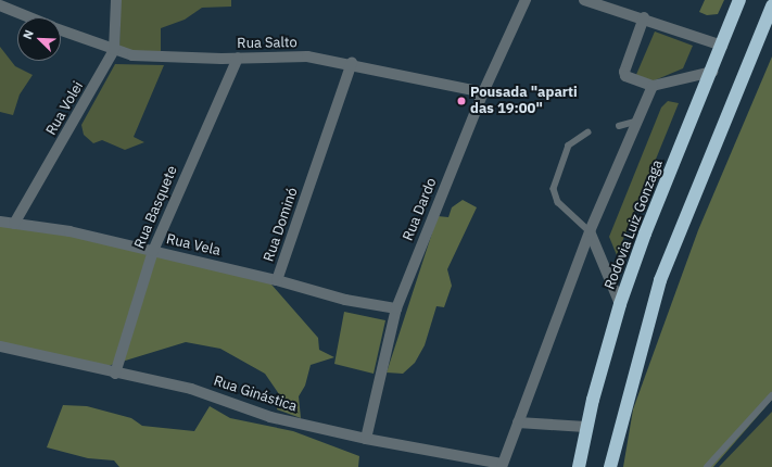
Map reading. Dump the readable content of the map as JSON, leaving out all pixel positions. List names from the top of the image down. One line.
{"streets":{"highway":["Rodovia Luiz Gonzaga"],"street":["Rua Salto","Rua Volei","Rua Basquete","Rua Dardo","Rua Dominó","Rua Vela","Rua Ginástica"]},"crossings":[["Rua Salto","Rua Volei"],["Rua Salto","Rua Basquete"],["Rua Salto","Rua Dardo"],["Rua Salto","Rua Dominó"],["Rua Volei","Rua Vela"],["Rua Basquete","Rua Vela"],["Rua Basquete","Rua Ginástica"],["Rua Dardo","Rua Dominó"],["Rua Dardo","Rua Ginástica"],["Rua Dominó","Rua Vela"]],"places":["Pousada \"aparti das 19:00\""],"north":"top left"}
